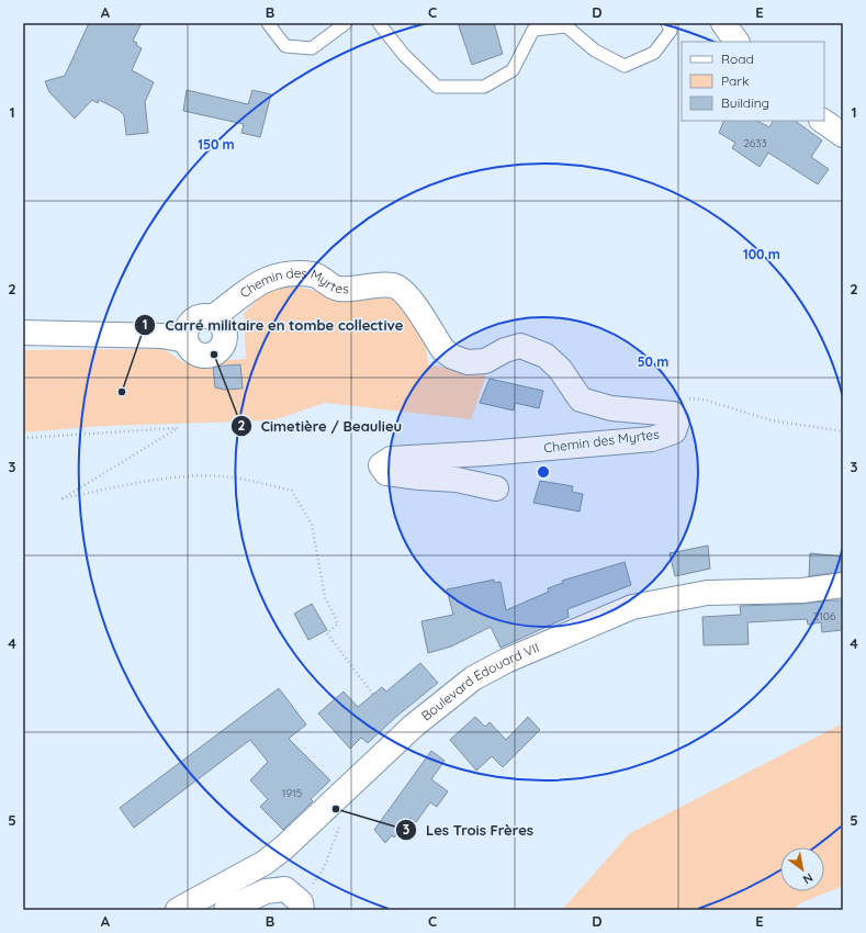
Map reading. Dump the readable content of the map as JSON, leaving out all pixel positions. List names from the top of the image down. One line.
{"streets":{"street":["Chemin des Myrtes","Boulevard Edouard VII"]},"places":["Cimetière / Beaulieu","Carré militaire en tombe collective","Les Trois Frères"],"house_numbers":["2633","2106","1915"],"legend":["Road","Park","Building"],"north":"bottom right","grid":{"columns":["A","B","C","D","E"],"rows":["1","2","3","4","5"]},"rings":["150 m","100 m","50 m"]}
